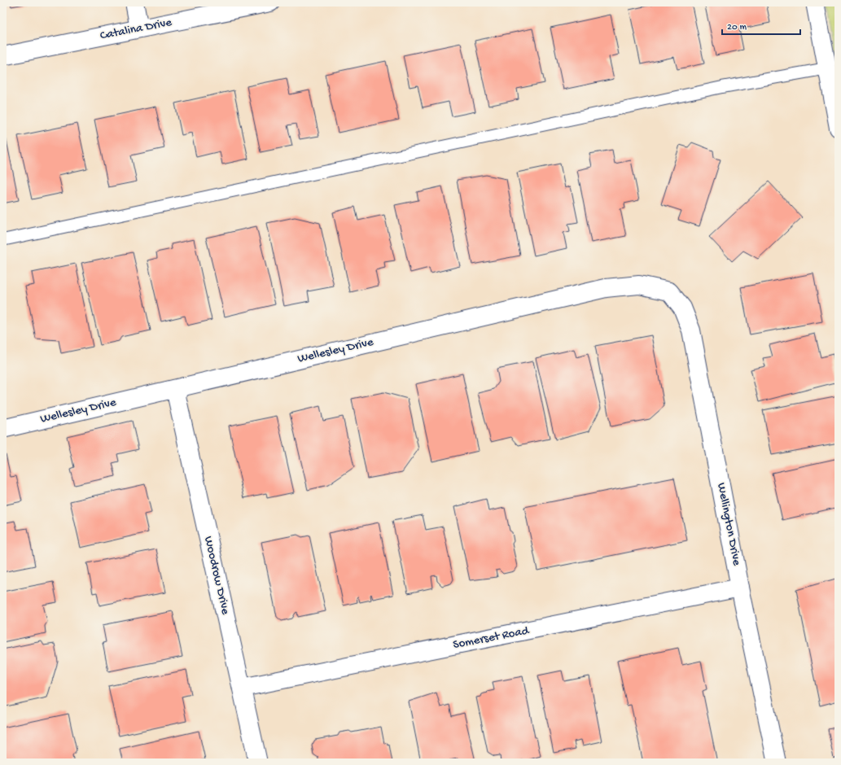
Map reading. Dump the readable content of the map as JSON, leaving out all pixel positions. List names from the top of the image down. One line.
{"streets":{"street":["Catalina Drive","Wellesley Drive","Wellington Drive","Woodrow Drive","Somerset Road"]},"crossings":[["Wellesley Drive","Wellington Drive"],["Wellesley Drive","Woodrow Drive"],["Wellington Drive","Somerset Road"],["Woodrow Drive","Somerset Road"]],"scale_bar":"20 m"}
